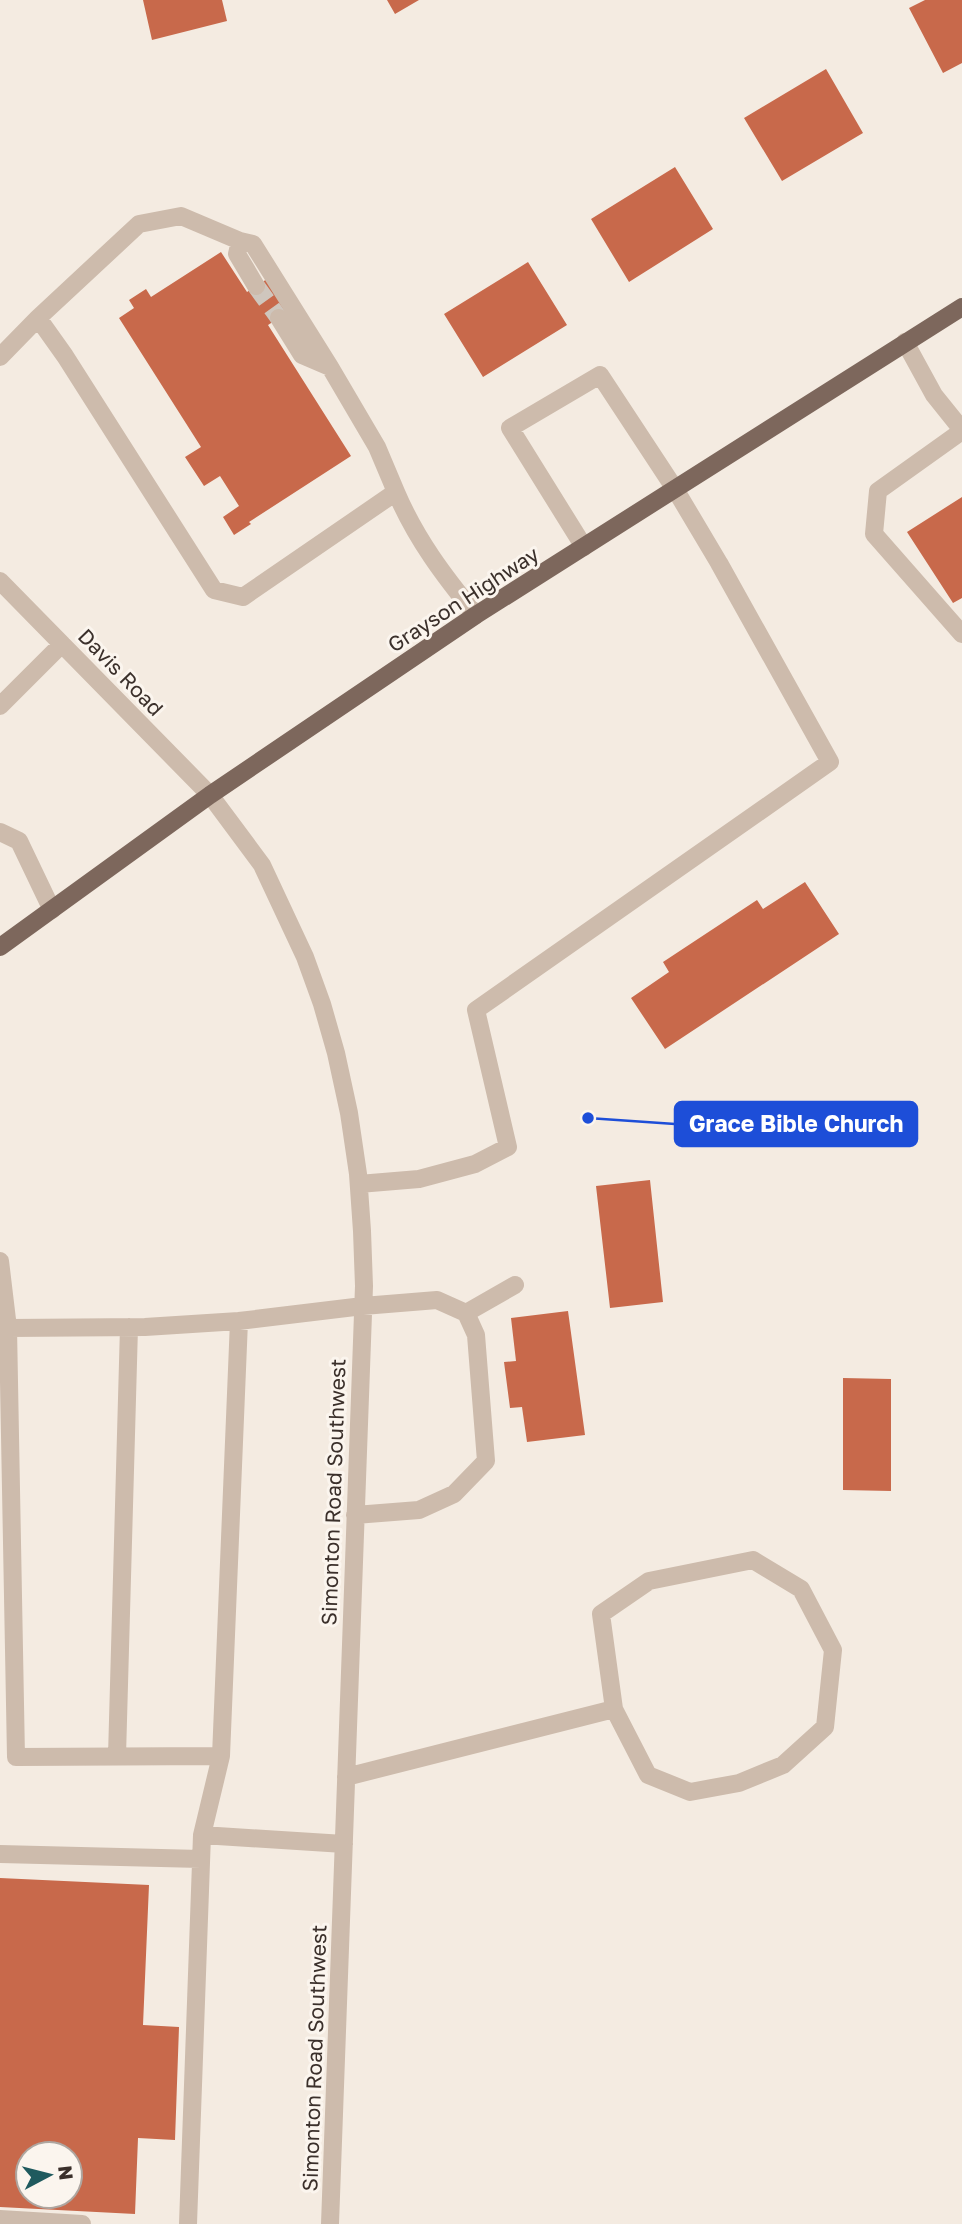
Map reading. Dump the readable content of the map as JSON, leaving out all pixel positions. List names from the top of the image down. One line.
{"streets":{"main road":["Grayson Highway"],"street":["Davis Road","Simonton Road Southwest"]},"crossings":[["Grayson Highway","Davis Road"],["Grayson Highway","Simonton Road Southwest"],["Davis Road","Simonton Road Southwest"]],"places":["Grace Bible Church"],"north":"right"}
